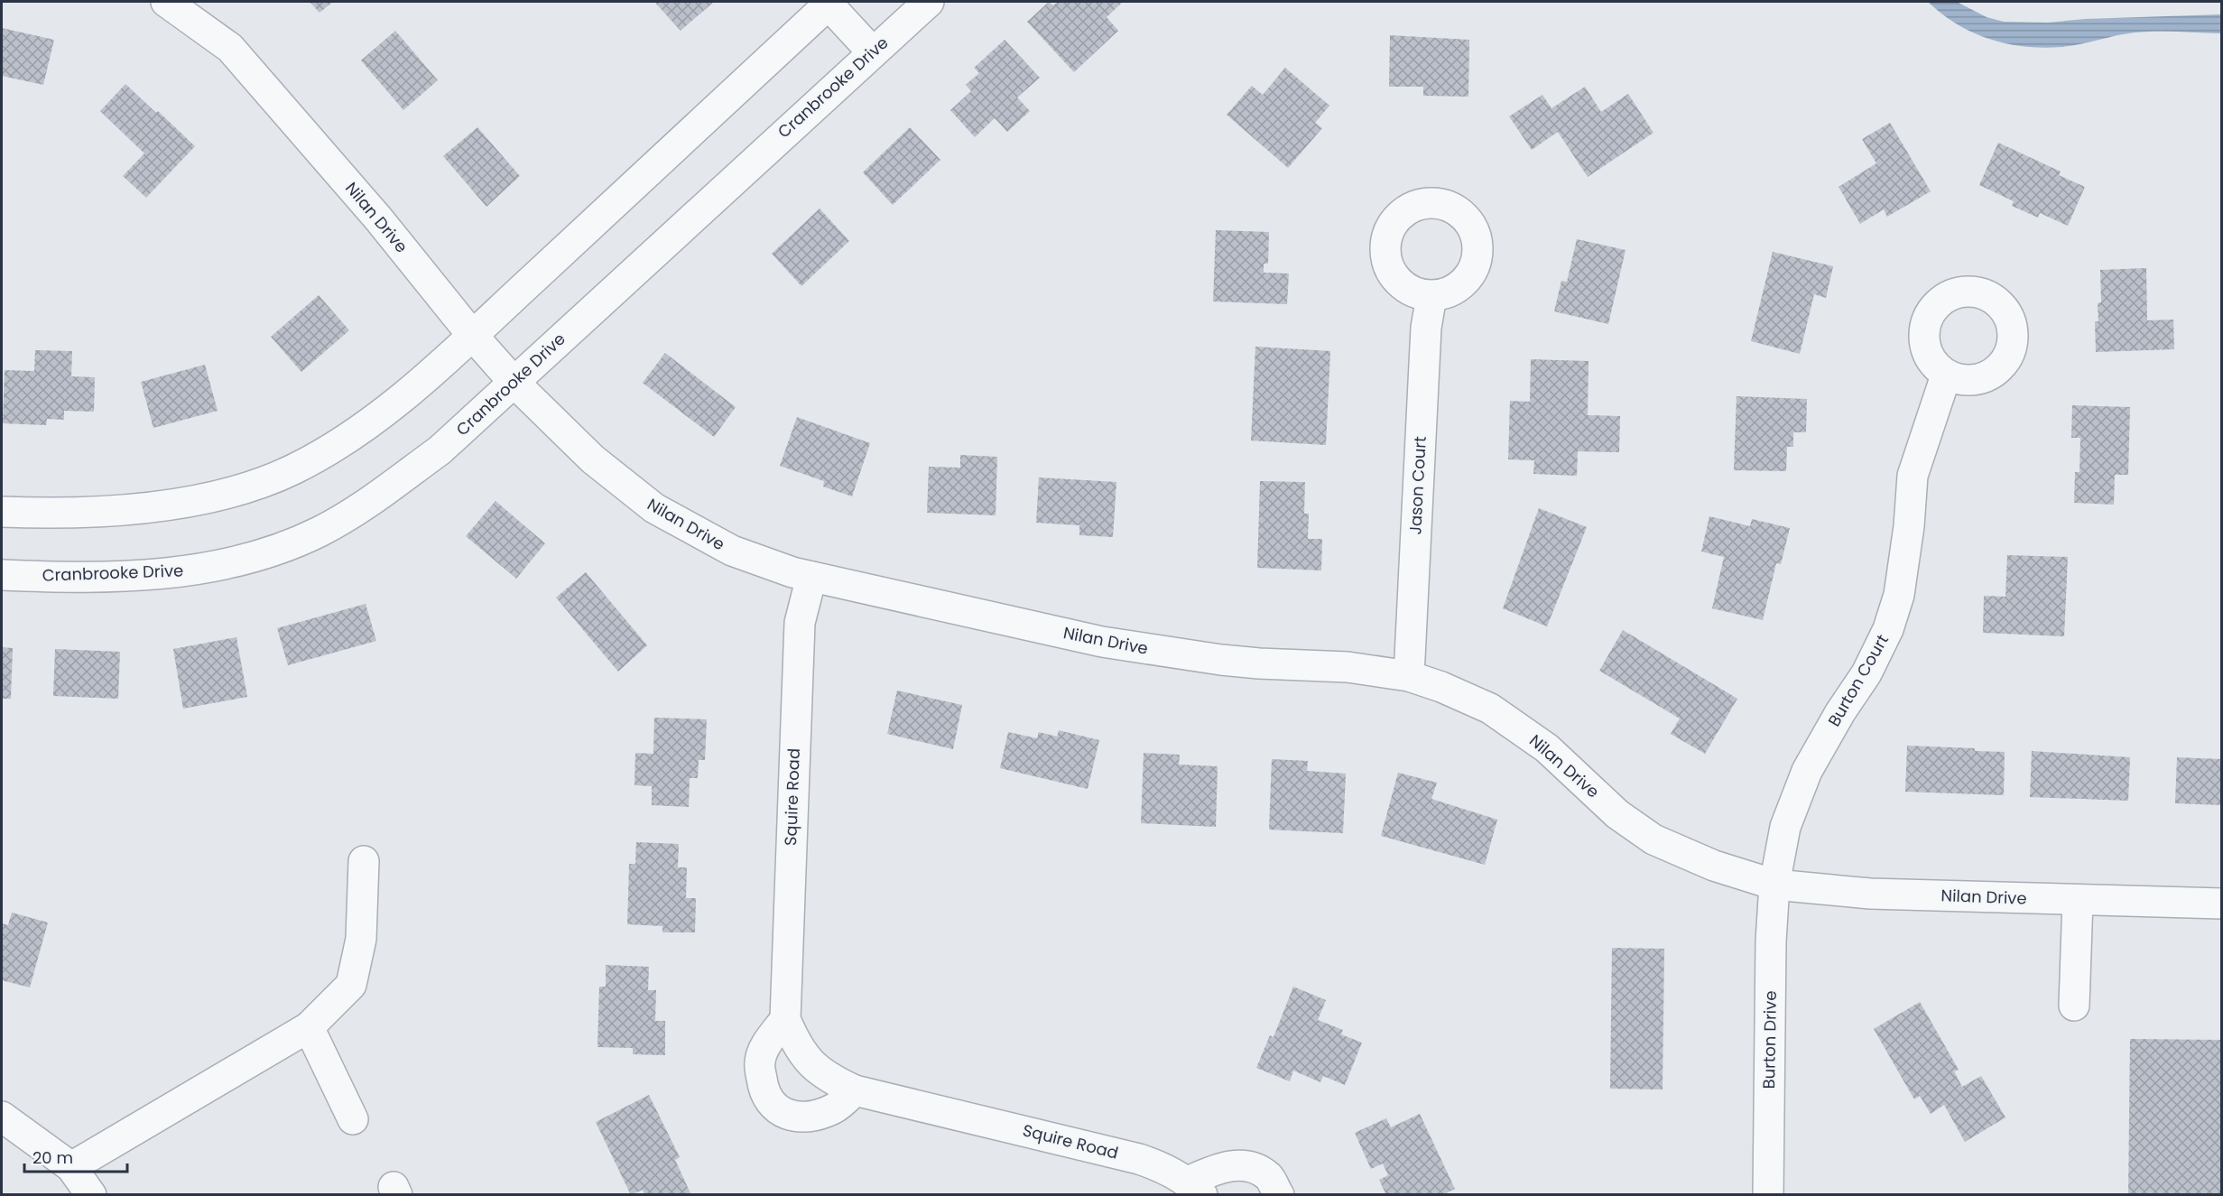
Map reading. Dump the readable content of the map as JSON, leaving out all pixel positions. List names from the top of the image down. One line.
{"streets":{"street":["Cranbrooke Drive","Nilan Drive","Jason Court","Burton Court","Squire Road","Burton Drive"]},"crossings":[["Cranbrooke Drive","Nilan Drive"],["Nilan Drive","Jason Court"],["Nilan Drive","Burton Court"],["Nilan Drive","Squire Road"],["Nilan Drive","Burton Drive"],["Burton Court","Burton Drive"]],"scale_bar":"20 m"}
